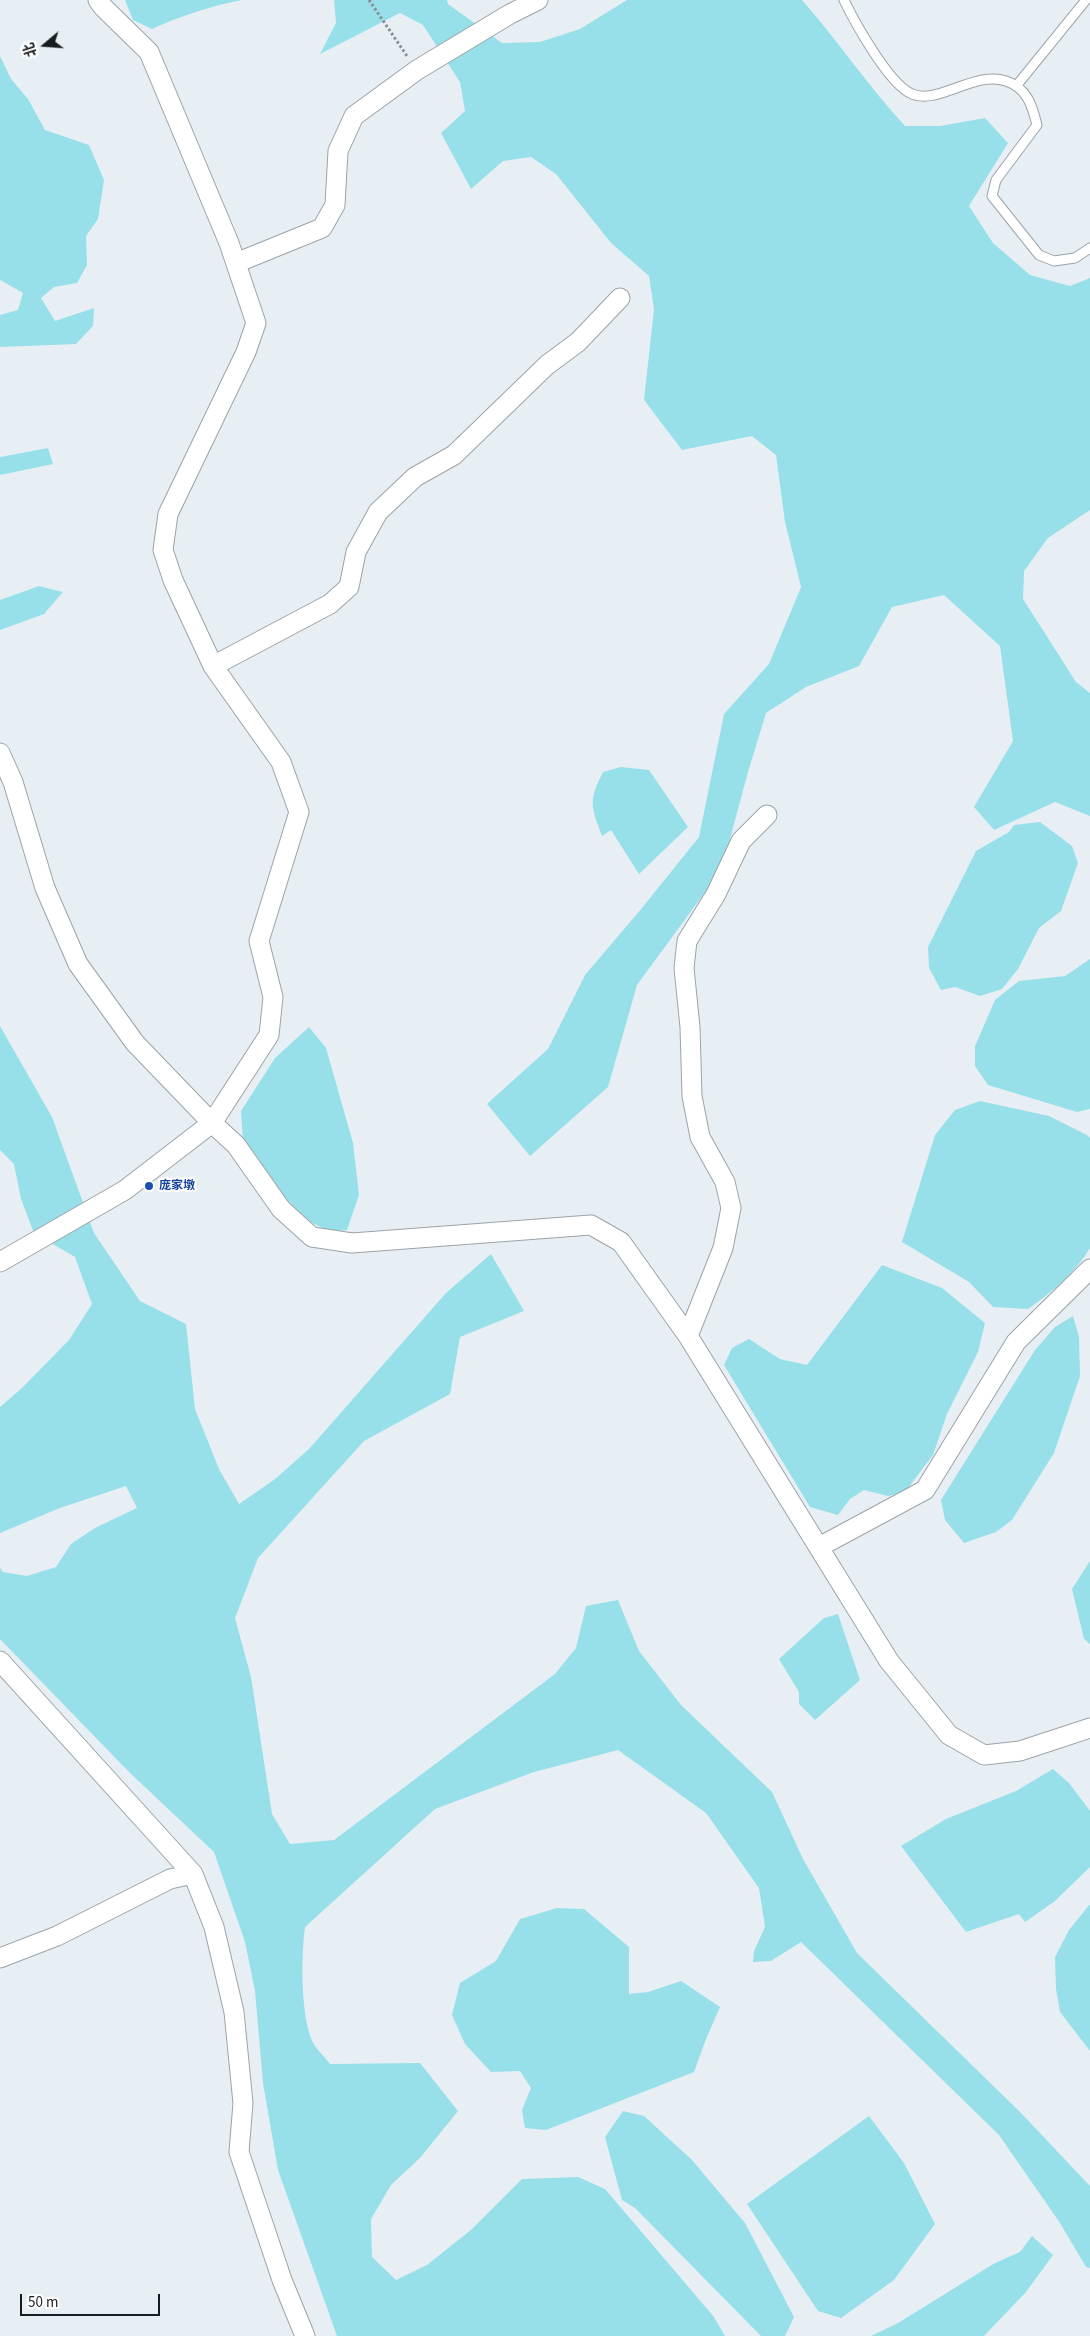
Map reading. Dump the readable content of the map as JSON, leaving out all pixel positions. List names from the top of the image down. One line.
{"places":["庞家墩"],"scale_bar":"50 m","north":"left"}
